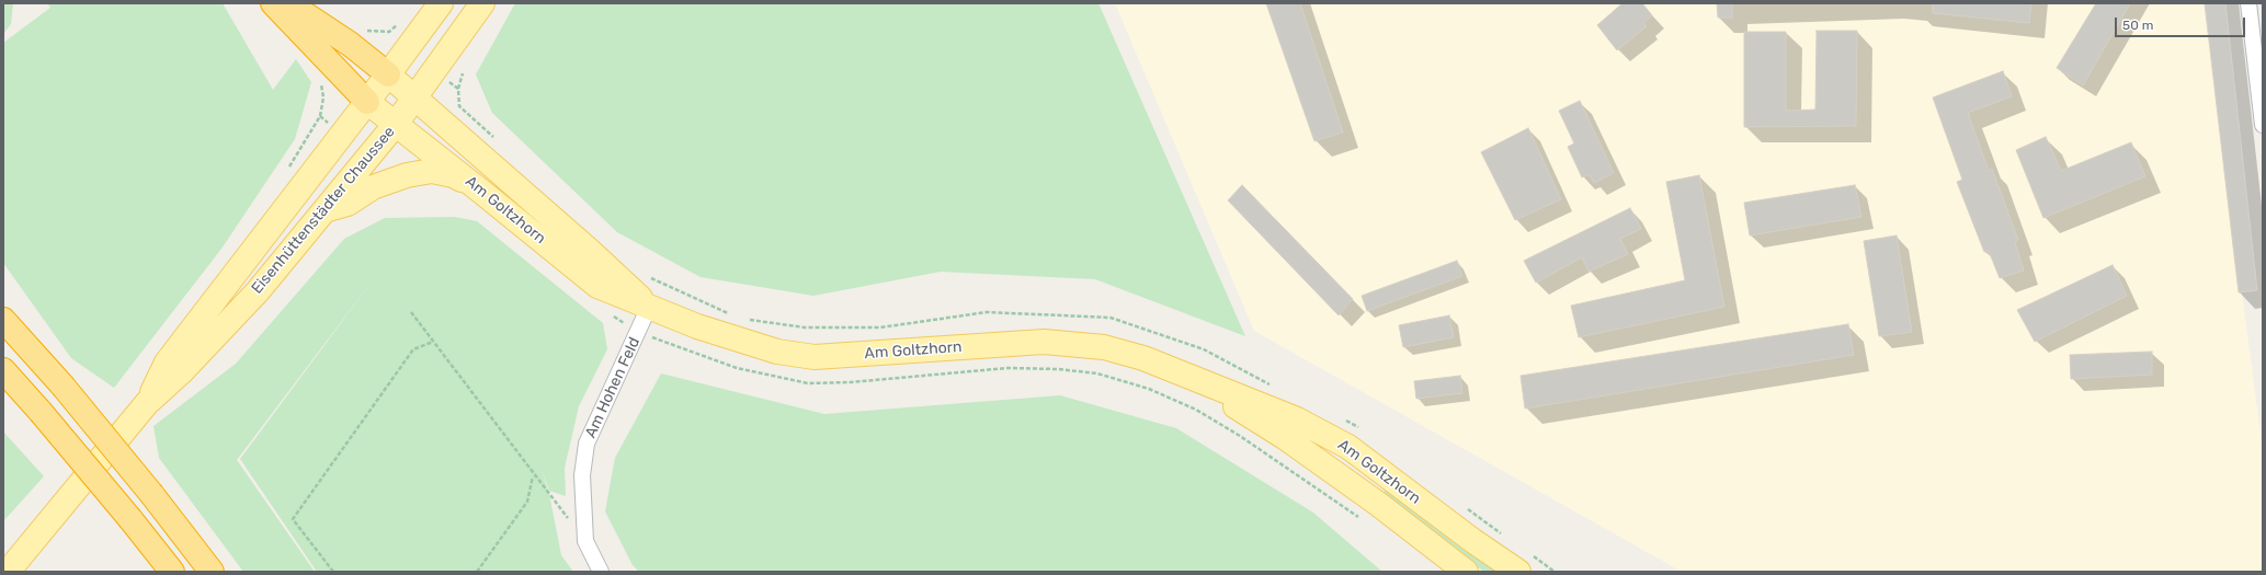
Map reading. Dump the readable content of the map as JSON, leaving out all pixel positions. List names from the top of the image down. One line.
{"streets":{"main road":["Eisenhüttenstädter Chaussee","Am Goltzhorn"],"street":["Am Hohen Feld"]},"crossings":[["Eisenhüttenstädter Chaussee","Am Goltzhorn"],["Am Goltzhorn","Am Hohen Feld"]],"scale_bar":"50 m"}
